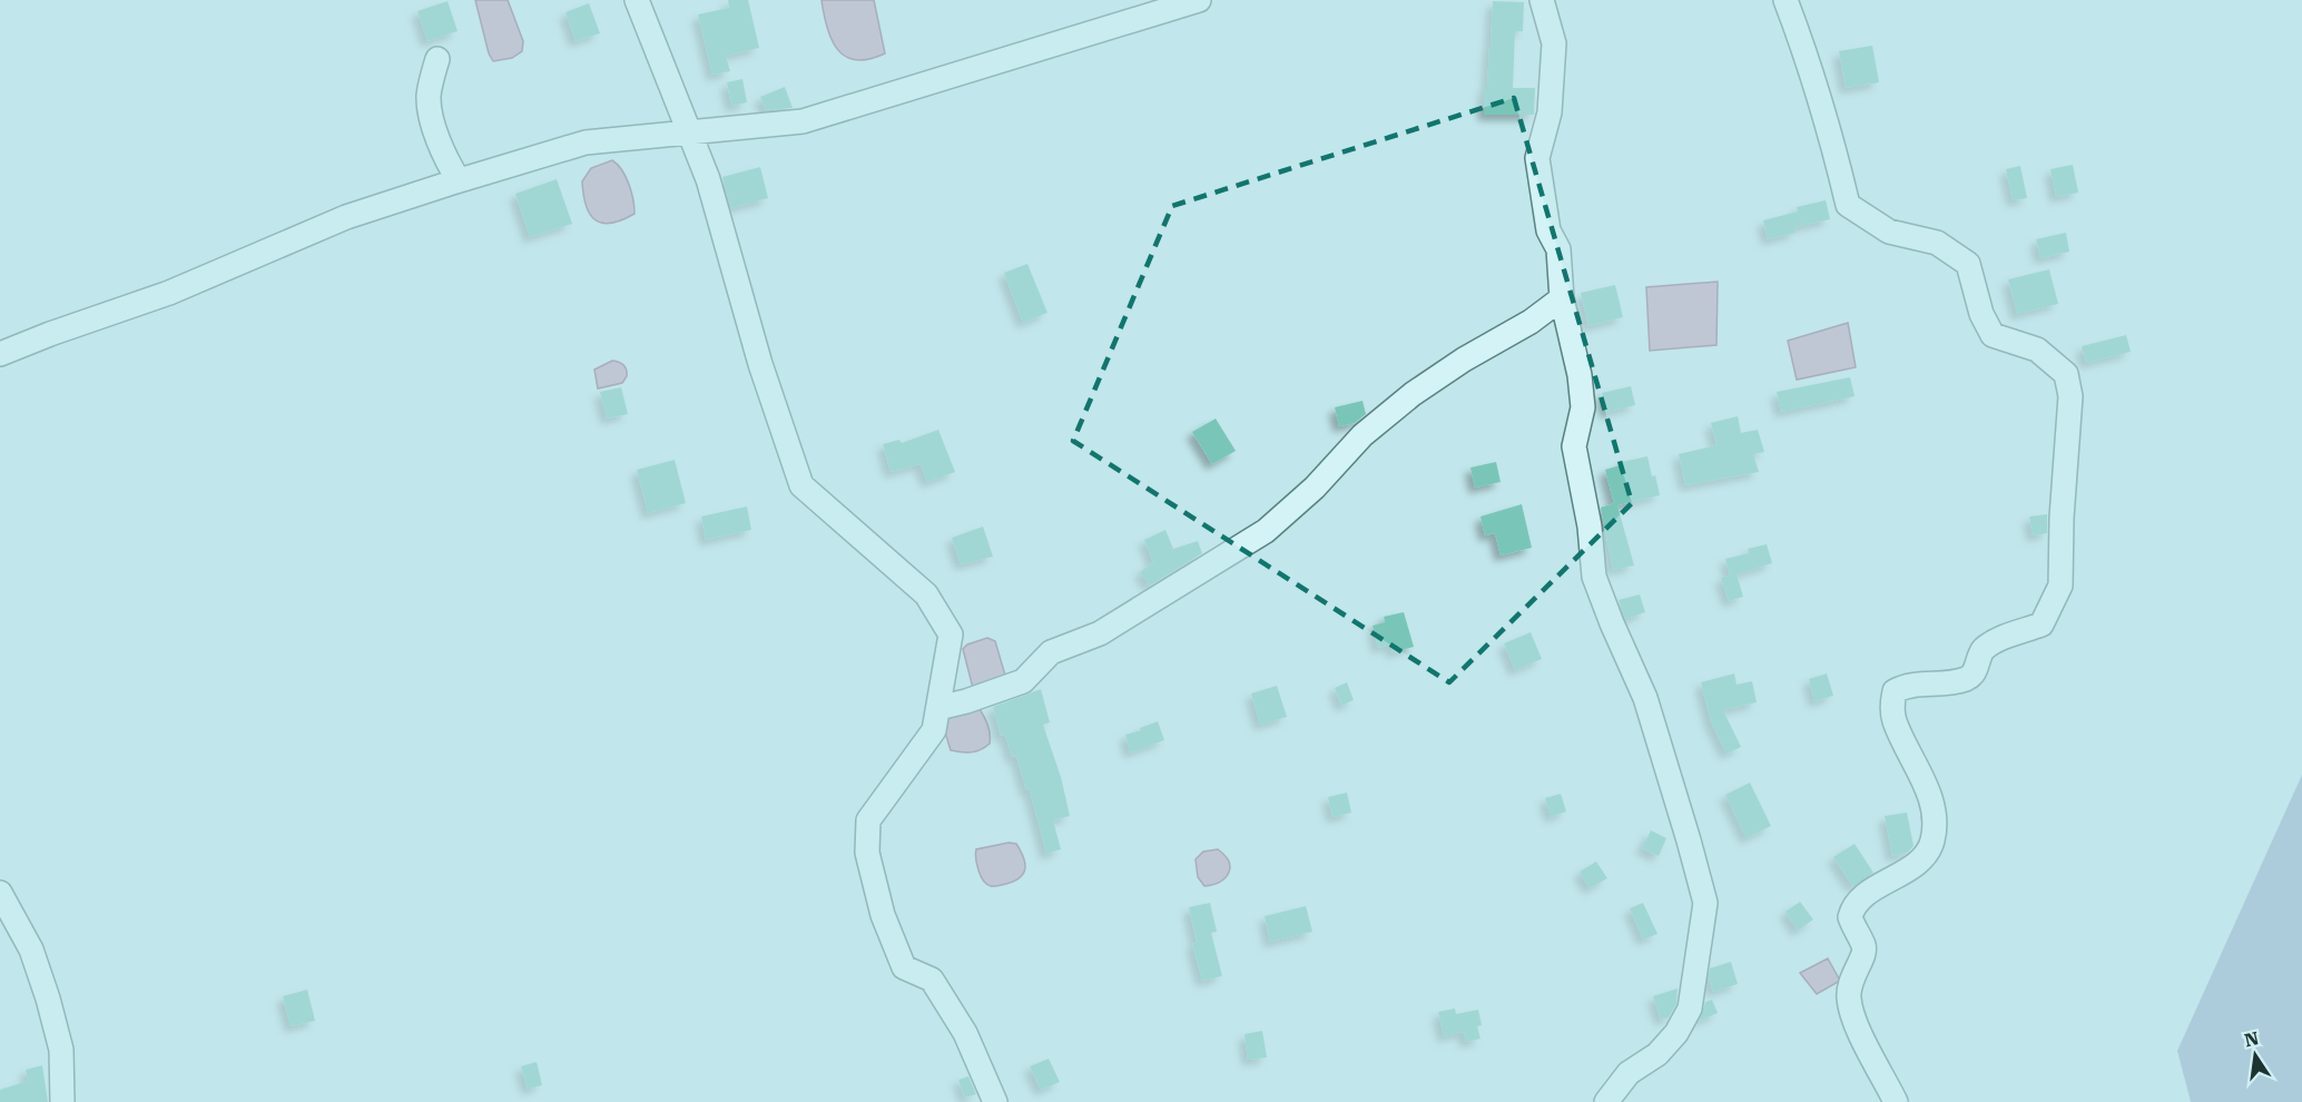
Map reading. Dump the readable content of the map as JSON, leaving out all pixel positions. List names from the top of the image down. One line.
{"north":"top"}
